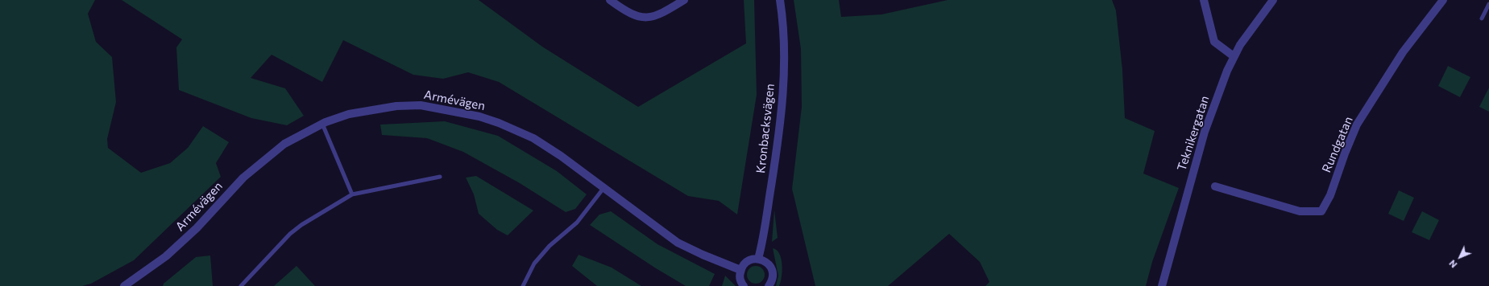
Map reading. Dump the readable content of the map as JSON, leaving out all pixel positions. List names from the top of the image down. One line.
{"streets":{"street":["Armévägen","Kronbacksvägen","Teknikergatan","Rundgatan"]},"north":"bottom left"}
